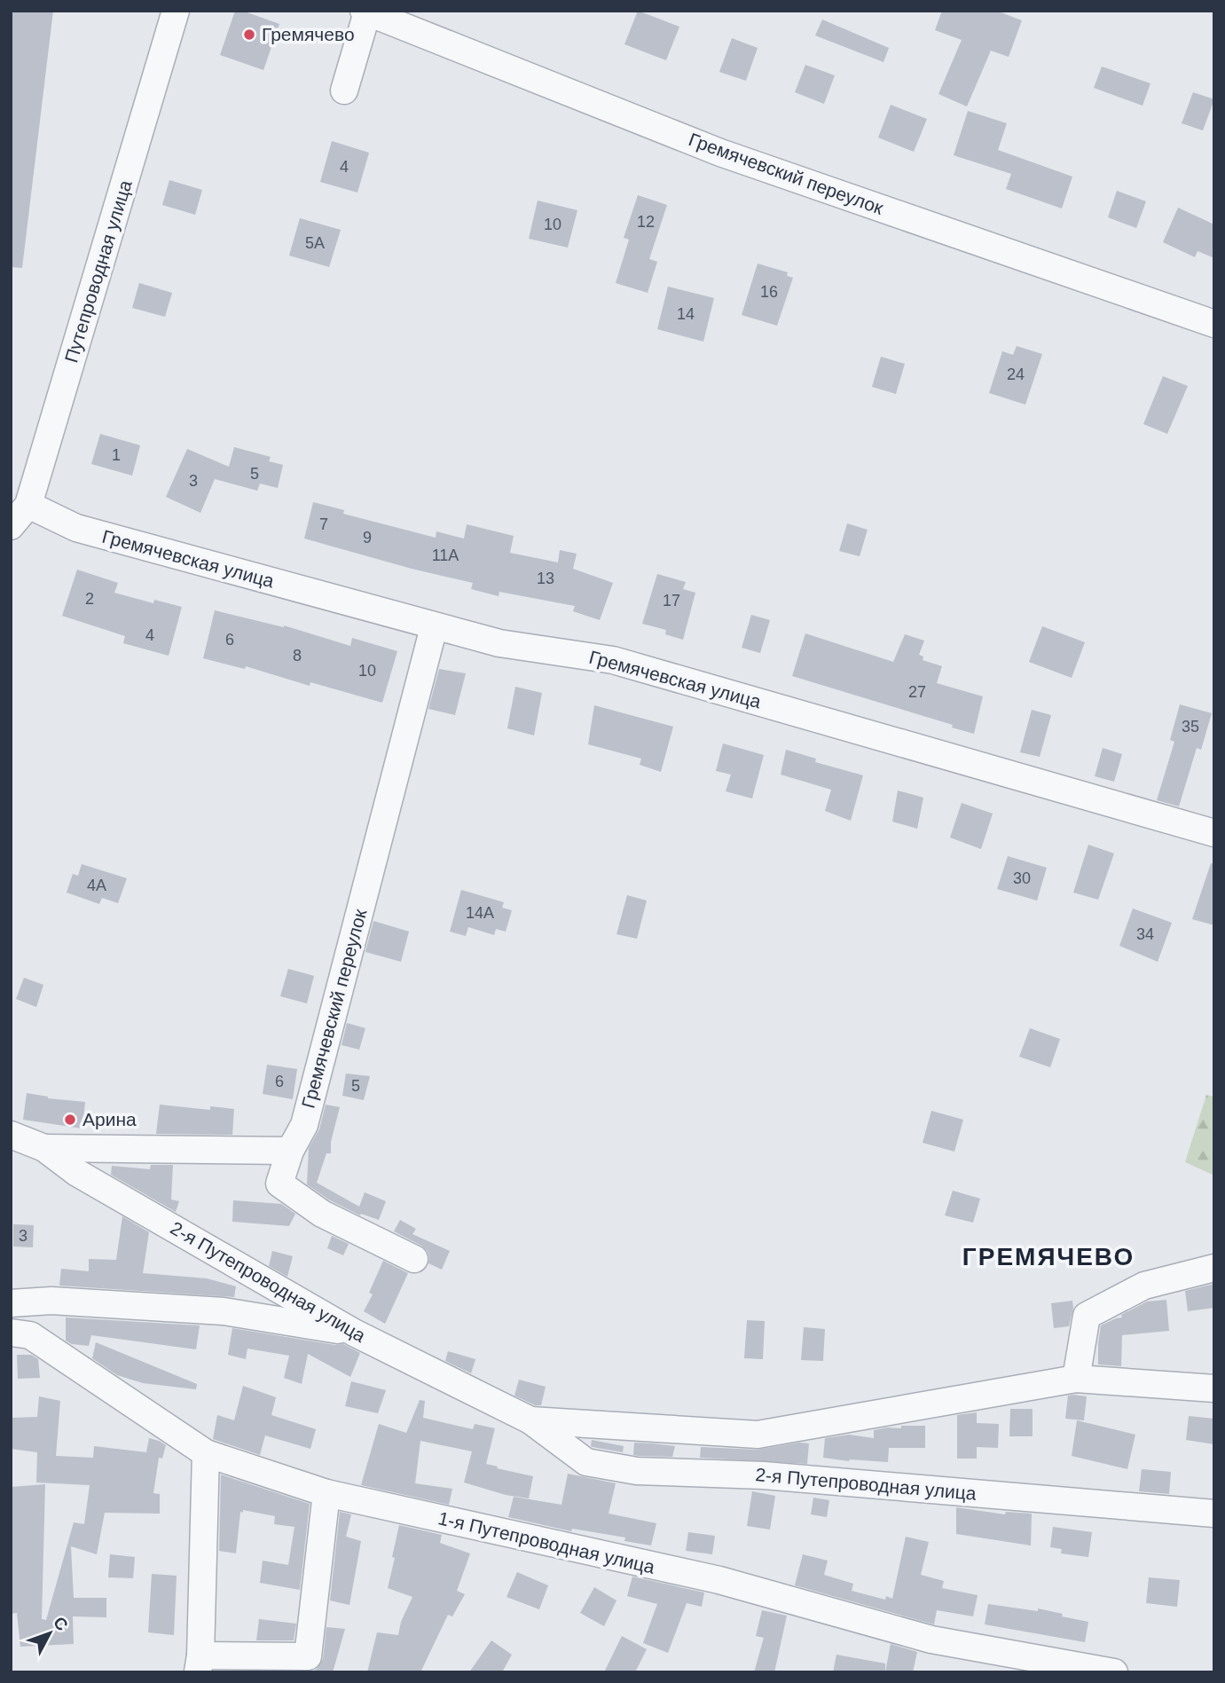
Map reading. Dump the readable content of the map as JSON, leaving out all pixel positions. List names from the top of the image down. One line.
{"streets":{"street":["Гремячевский переулок","Путепроводная улица","Гремячевская улица","2-я Путепроводная улица","1-я Путепроводная улица"]},"crossings":[["Гремячевский переулок","Гремячевская улица"],["Путепроводная улица","Гремячевская улица"]],"districts":["ГРЕМЯЧЕВО"],"places":["Гремячево","Арина"],"house_numbers":["4","12","10","5А","16","14","24","1","5","3","7","9","11А","13","2","17","4","6","8","10","27","35","30","4А","14А","34","6","5","3"],"north":"top right"}
